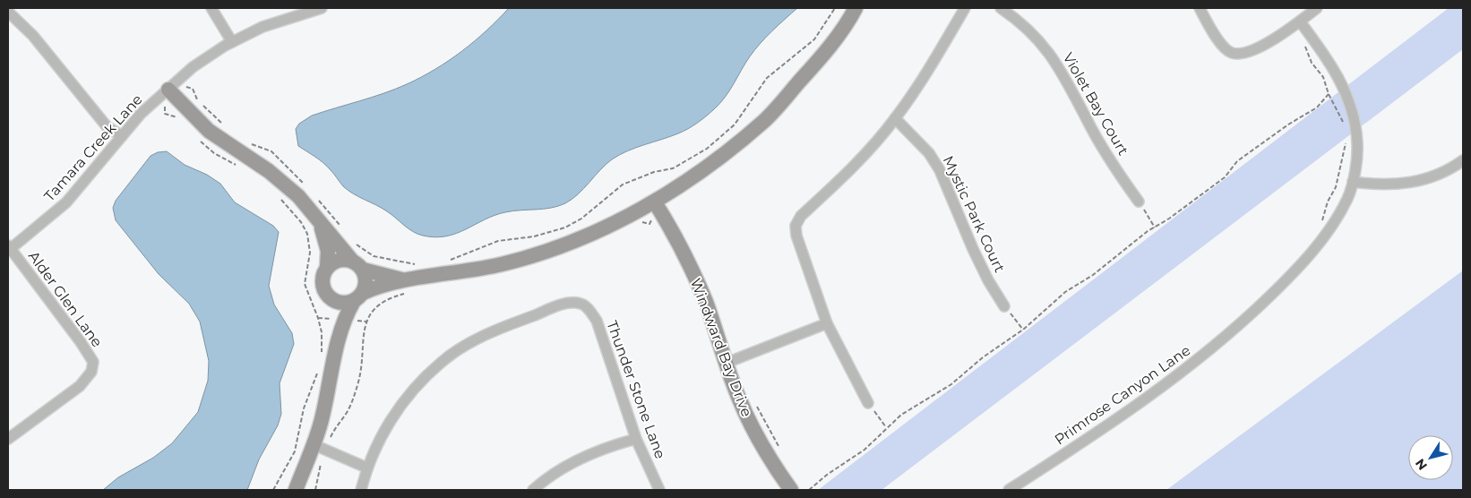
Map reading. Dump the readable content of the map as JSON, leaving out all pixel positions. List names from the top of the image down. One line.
{"streets":{"street":["Violet Bay Court","Tamara Creek Lane","Mystic Park Court","Alder Glen Lane","Windward Bay Drive","Thunder Stone Lane","Primrose Canyon Lane"]},"crossings":[["Tamara Creek Lane","Alder Glen Lane"]],"north":"bottom left"}
